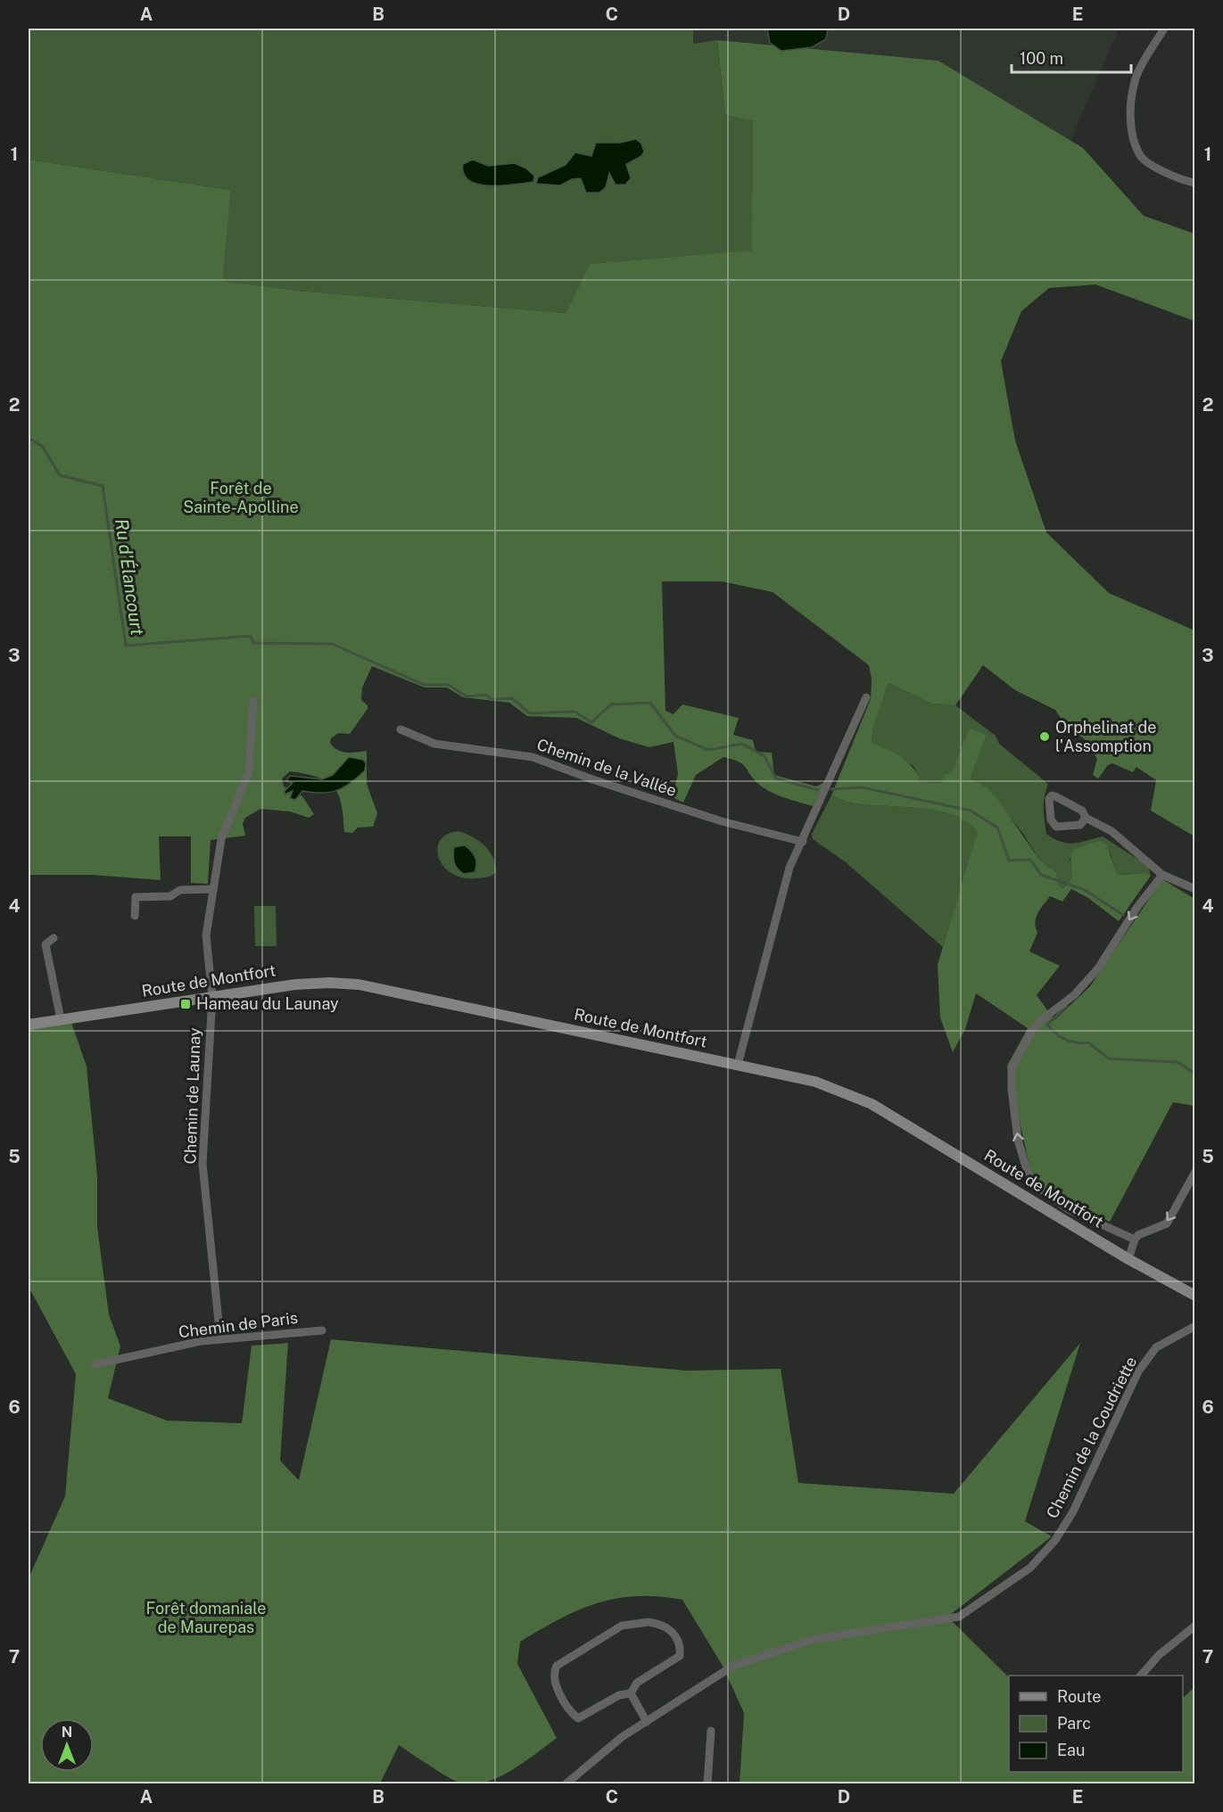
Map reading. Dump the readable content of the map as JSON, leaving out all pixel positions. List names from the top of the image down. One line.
{"streets":{"street":["Chemin de la Vallée","Route de Montfort","Chemin de Launay","Chemin de Paris","Chemin de la Coudriette"]},"crossings":[["Route de Montfort","Chemin de Launay"],["Chemin de Launay","Chemin de Paris"]],"water":["Ru d'Élancourt"],"parks":["Forêt de Sainte-Apolline","Forêt domaniale de Maurepas"],"places":{"other":["Orphelinat de l'Assomption"],"transit":["Hameau du Launay"]},"legend":["Route","Parc","Eau"],"scale_bar":"100 m","north":"top","grid":{"columns":["A","B","C","D","E"],"rows":["1","2","3","4","5","6","7"]}}
